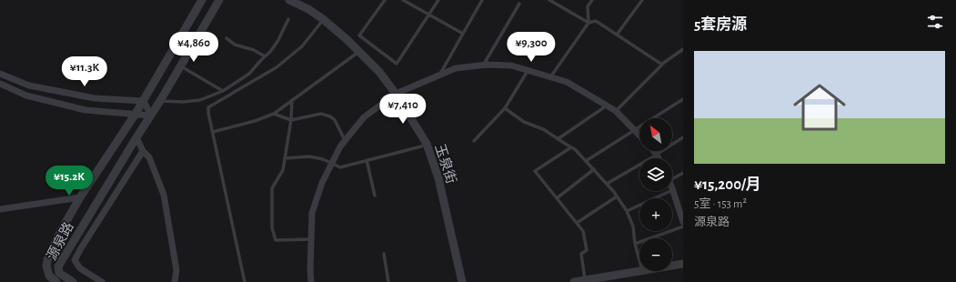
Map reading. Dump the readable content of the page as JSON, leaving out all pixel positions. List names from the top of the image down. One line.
{"streets":{"street":["玉泉街","源泉路"]},"north":"top left","page":{"heading":"5套房源","price":["¥4,860","¥9,300","¥11.3K","¥7,410","¥15.2K"],"list":[{"name":"¥15,200/月","note":"5室 · 153 m² · 源泉路"}],"map_buttons":["+","−"]}}
